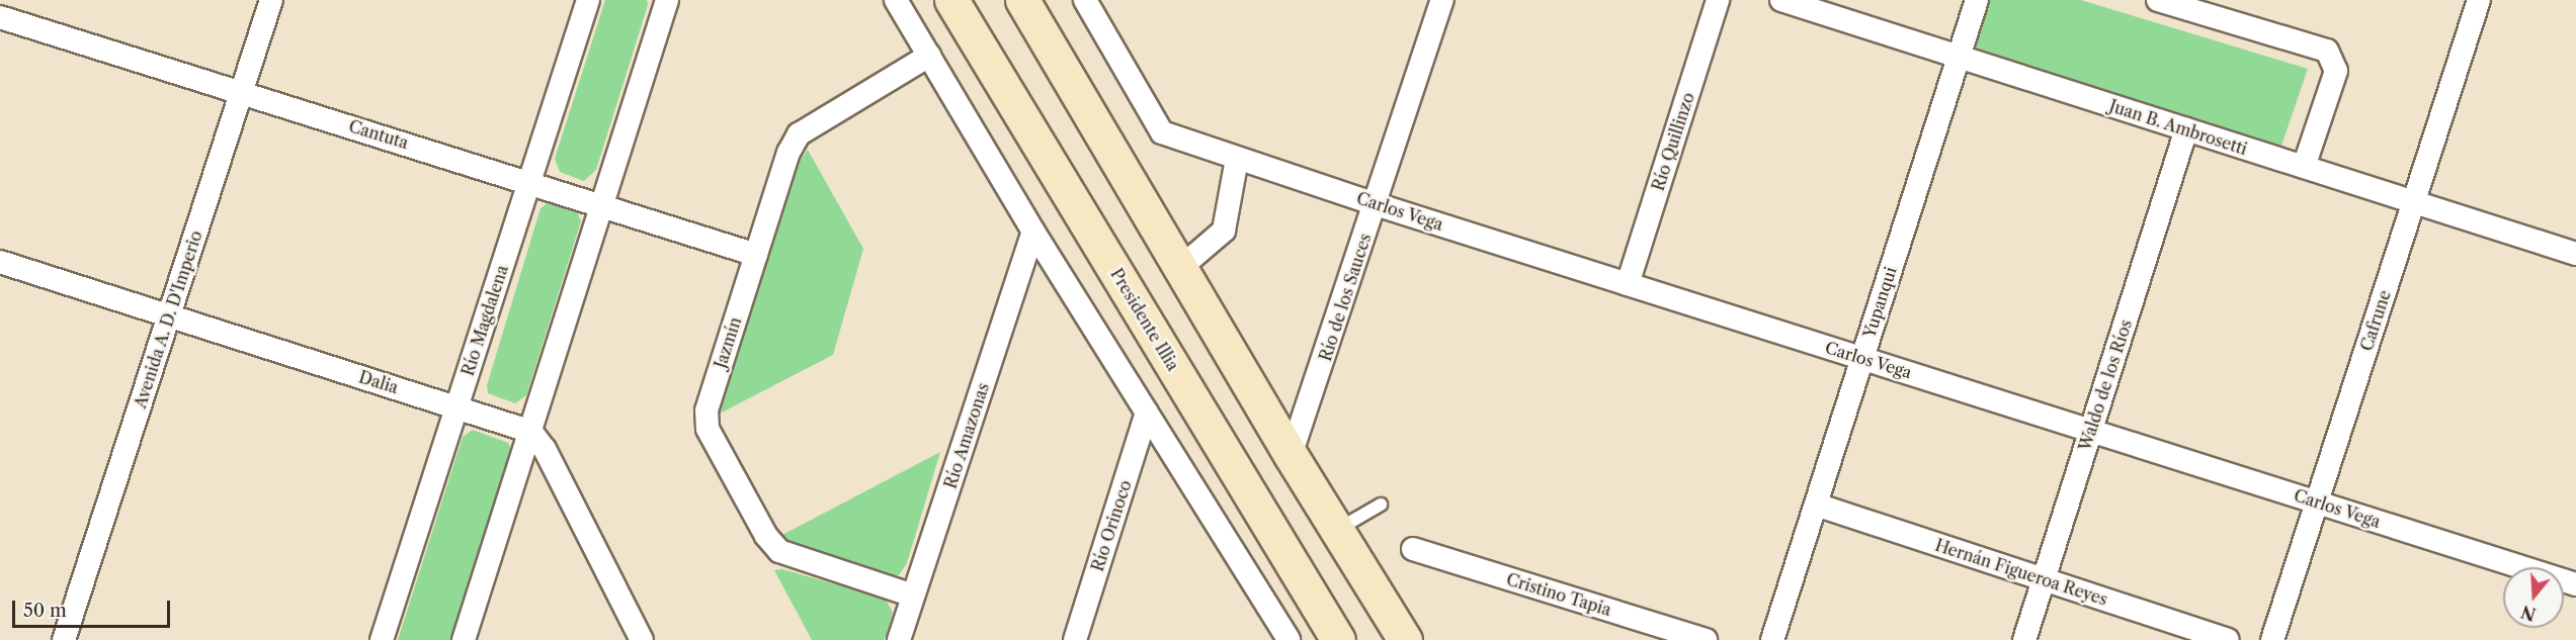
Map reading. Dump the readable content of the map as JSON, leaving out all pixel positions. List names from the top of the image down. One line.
{"streets":{"main road":["Presidente Illia"],"street":["Juan B. Ambrosetti","Cantuta","Río Quillinzo","Carlos Vega","Río de los Sauces","Yupanqui","Avenida A. D. D'Imperio","Río Magdalena","Cafrune","Jazmín","Dalia","Waldo de los Ríos","Río Amazonas","Río Orinoco","Hernán Figueroa Reyes","Cristino Tapia"]},"crossings":[["Juan B. Ambrosetti","Yupanqui"],["Juan B. Ambrosetti","Cafrune"],["Juan B. Ambrosetti","Waldo de los Ríos"],["Cantuta","Avenida A. D. D'Imperio"],["Cantuta","Río Magdalena"],["Cantuta","Jazmín"],["Río Quillinzo","Carlos Vega"],["Carlos Vega","Río de los Sauces"],["Carlos Vega","Yupanqui"],["Carlos Vega","Cafrune"],["Carlos Vega","Waldo de los Ríos"],["Yupanqui","Hernán Figueroa Reyes"],["Avenida A. D. D'Imperio","Dalia"],["Río Magdalena","Dalia"],["Jazmín","Río Amazonas"],["Waldo de los Ríos","Hernán Figueroa Reyes"]],"scale_bar":"50 m","north":"bottom"}
